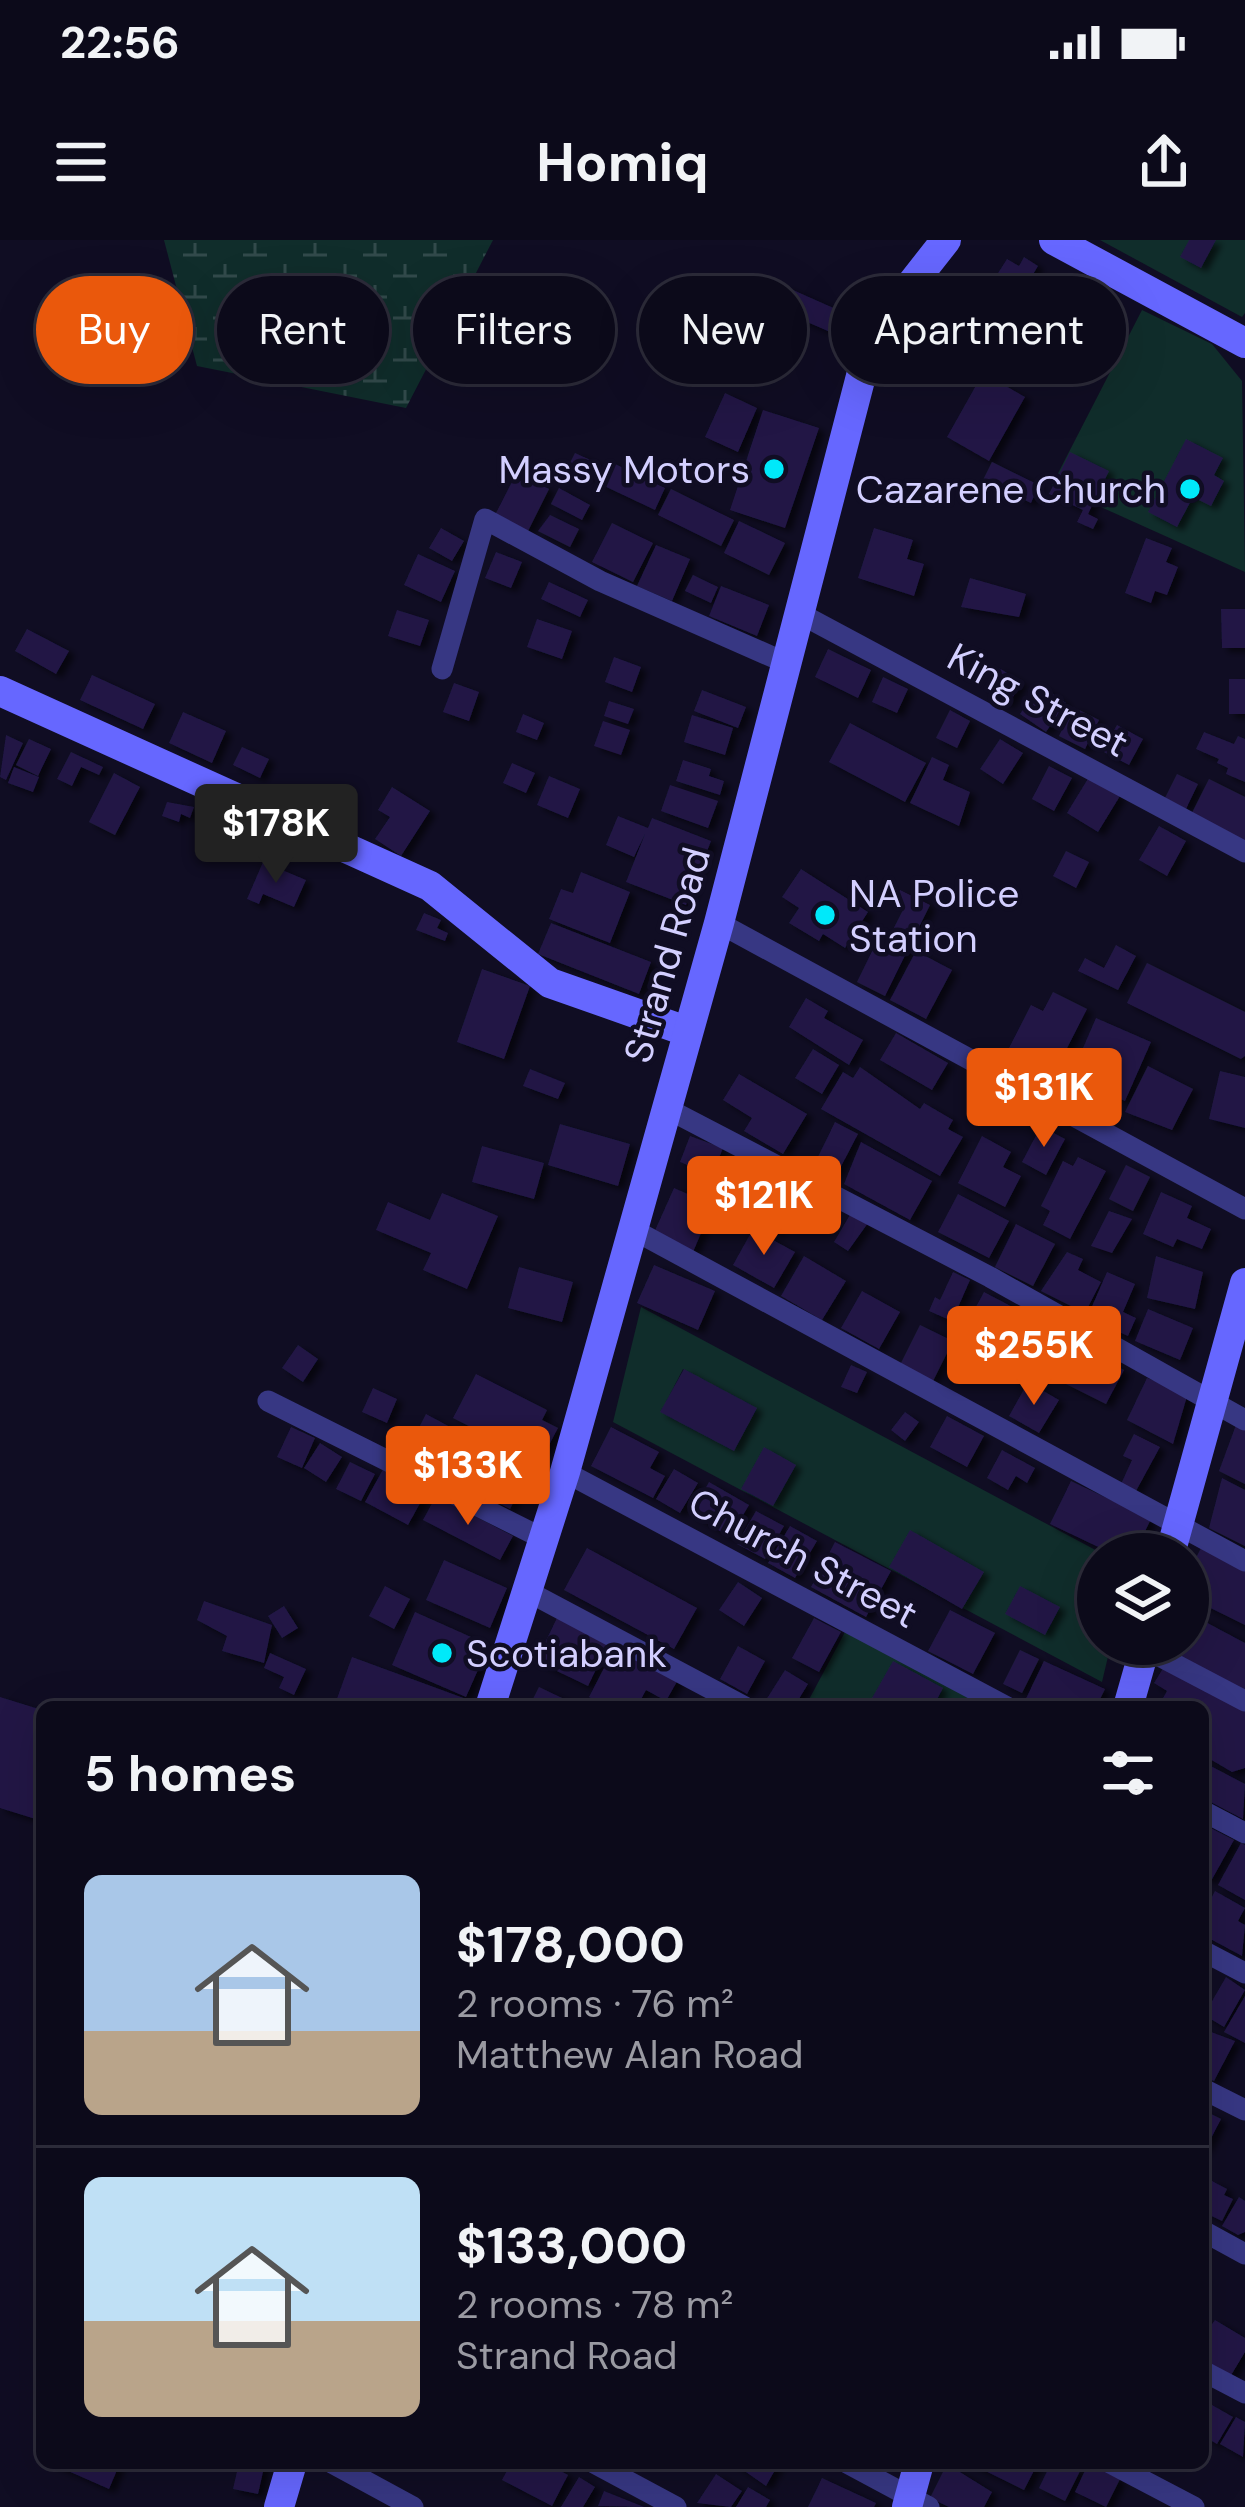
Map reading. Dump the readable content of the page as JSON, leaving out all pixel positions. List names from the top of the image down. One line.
{"streets":{"street":["King Street","Strand Road","Church Street"]},"crossings":[["King Street","Strand Road"],["Strand Road","Church Street"]],"places":["Massy Motors","Cazarene Church","NA Police Station","Scotiabank"],"page":{"status":"22:56","header":"Homiq","chip":["Buy","Rent","Filters","New","Apartment"],"price":["$178K","$131K","$121K","$255K","$133K"],"heading":"5 homes","list":[{"name":"$178,000","note":"2 rooms · 76 m² · Matthew Alan Road"},{"name":"$133,000","note":"2 rooms · 78 m² · Strand Road"}]}}
